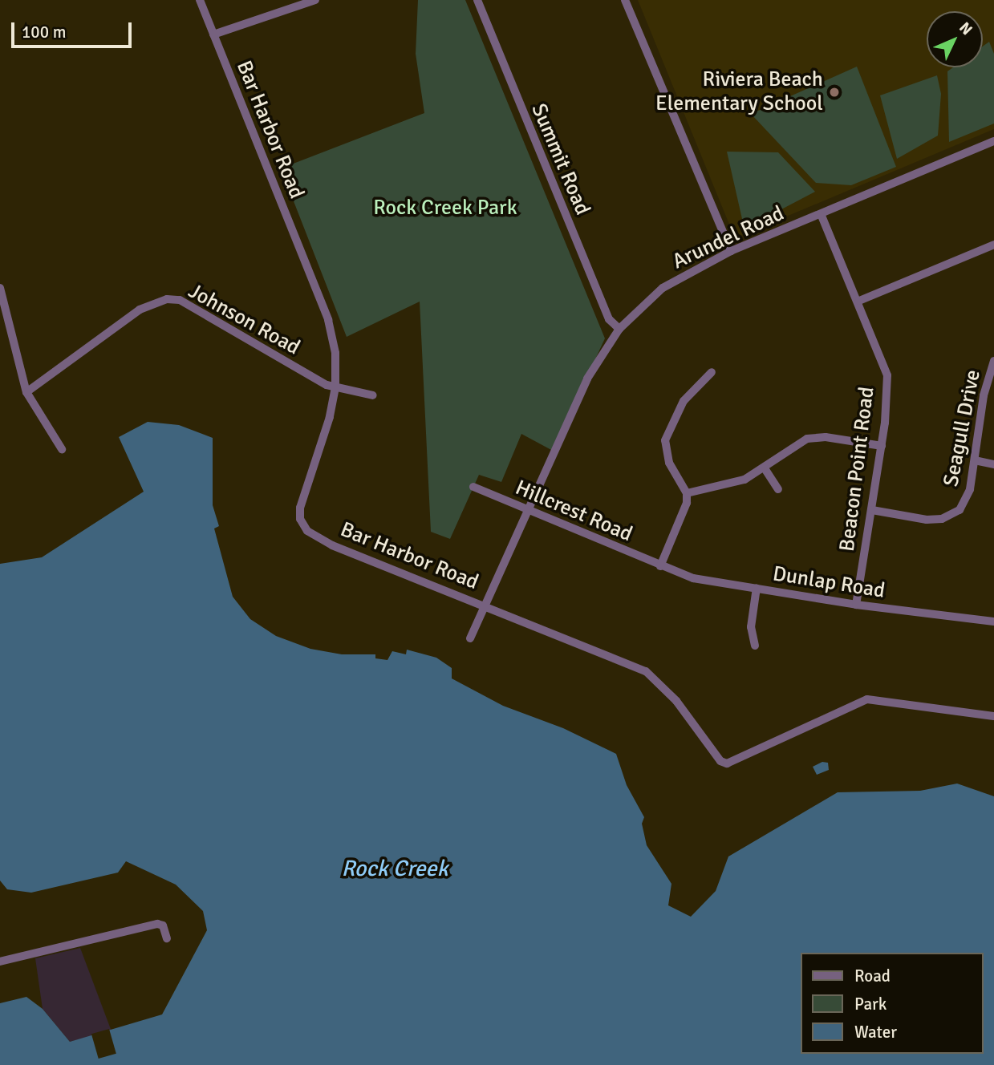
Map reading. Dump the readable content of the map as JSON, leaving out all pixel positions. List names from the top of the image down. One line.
{"streets":{"street":["Bar Harbor Road","Summit Road","Arundel Road","Johnson Road","Seagull Drive","Beacon Point Road","Hillcrest Road","Dunlap Road"]},"crossings":[["Bar Harbor Road","Arundel Road"],["Bar Harbor Road","Johnson Road"],["Summit Road","Arundel Road"],["Arundel Road","Beacon Point Road"],["Arundel Road","Hillcrest Road"],["Seagull Drive","Beacon Point Road"],["Beacon Point Road","Dunlap Road"],["Hillcrest Road","Dunlap Road"]],"water":["Rock Creek"],"parks":["Rock Creek Park"],"places":["Riviera Beach Elementary School"],"legend":["Road","Park","Water"],"scale_bar":"100 m","north":"top right"}
